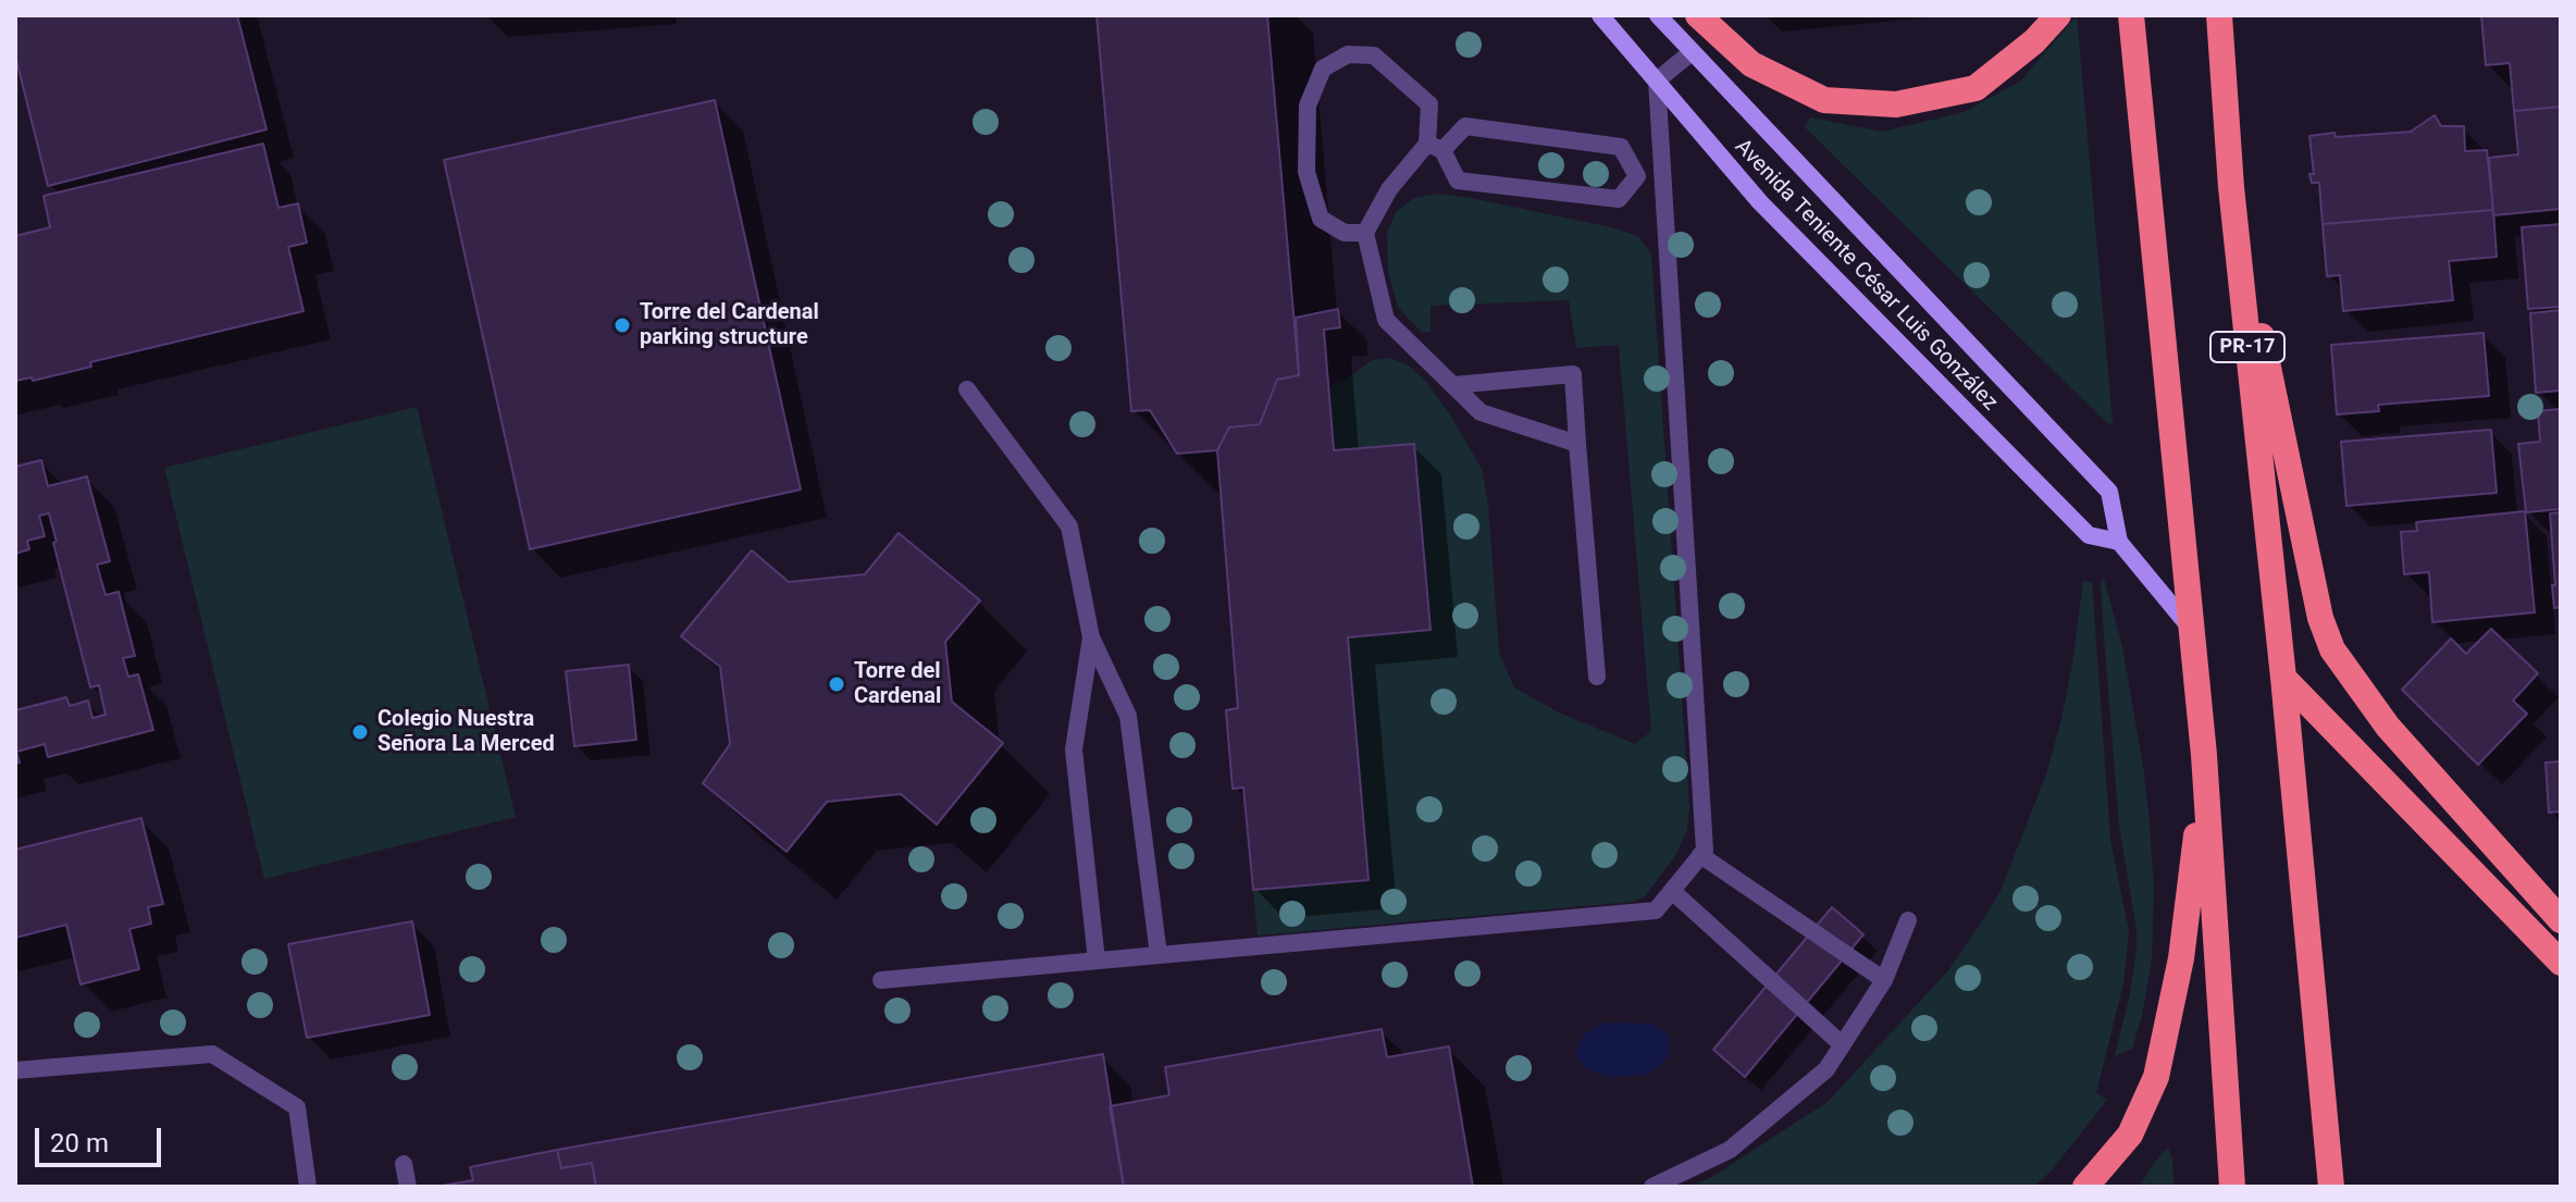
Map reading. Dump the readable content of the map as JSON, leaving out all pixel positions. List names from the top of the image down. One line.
{"streets":{"highway":["PR-17"],"street":["Avenida Teniente César Luis González"]},"places":["Torre del Cardenal parking structure","Torre del Cardenal","Colegio Nuestra Señora La Merced"],"scale_bar":"20 m"}
